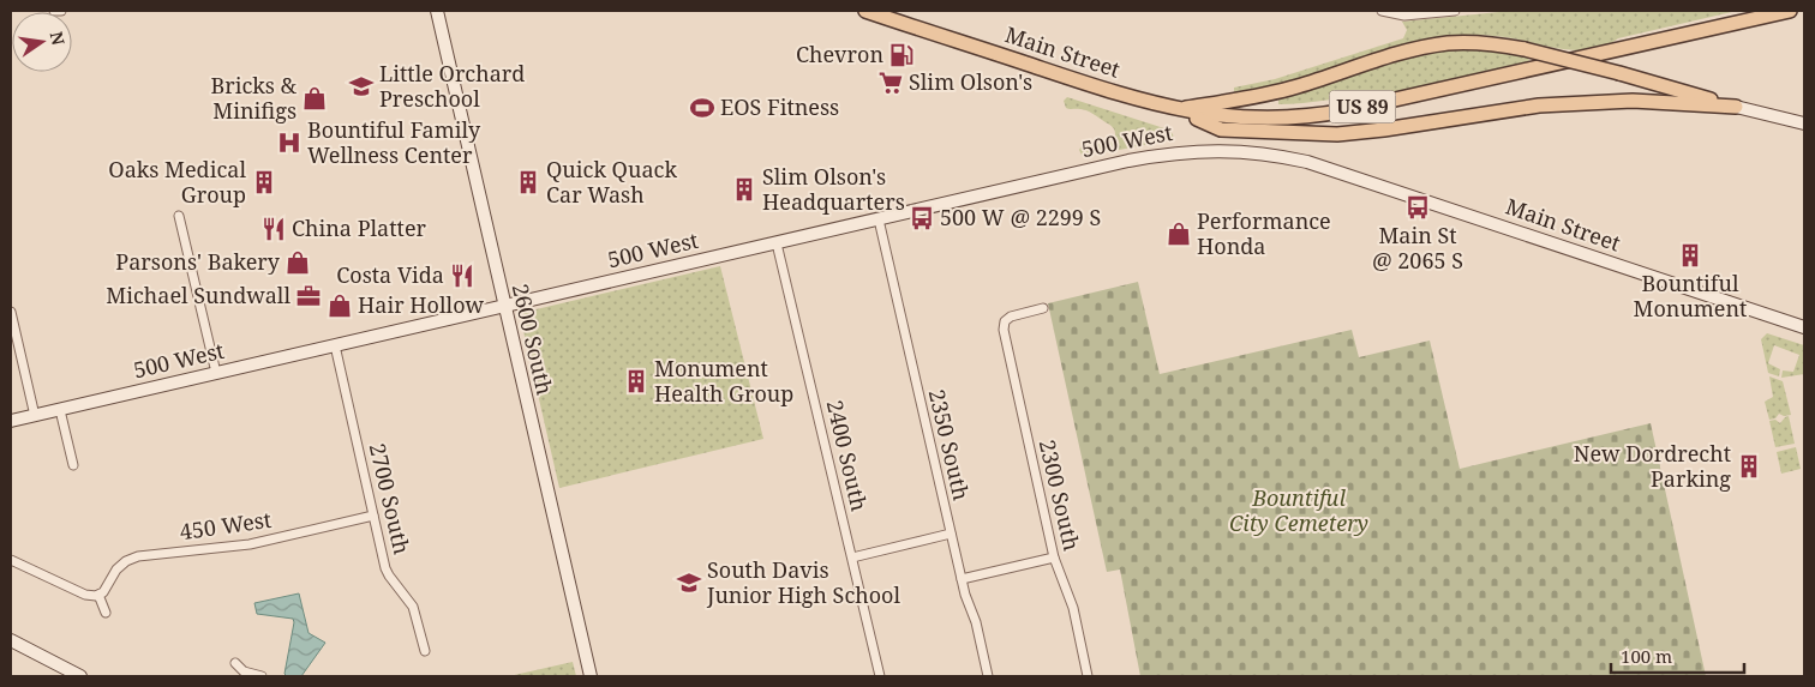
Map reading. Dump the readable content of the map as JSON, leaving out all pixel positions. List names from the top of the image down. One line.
{"streets":{"main road":["Main Street","US 89","500 West"],"street":["2600 South","2350 South","2400 South","2300 South","2700 South","450 West"]},"crossings":[["Main Street","500 West"],["500 West","2600 South"],["500 West","2350 South"],["500 West","2400 South"],["500 West","2700 South"],["2700 South","450 West"]],"parks":["Bountiful City Cemetery"],"places":{"fuel station":["Chevron"],"supermarket":["Slim Olson's"],"school or university":["Little Orchard Preschool","South Davis Junior High School"],"shop":["Bricks & Minifigs","Performance Honda","Parsons' Bakery","Hair Hollow"],"sports":["EOS Fitness"],"hospital":["Bountiful Family Wellness Center"],"building":["Oaks Medical Group","Quick Quack Car Wash","Slim Olson's Headquarters","Bountiful Monument","Monument Health Group","New Dordrecht Parking"],"bus stop":["Main St @ 2065 S","500 W @ 2299 S"],"restaurant":["China Platter","Costa Vida"],"office":["Michael Sundwall"]},"scale_bar":"100 m","north":"right"}
